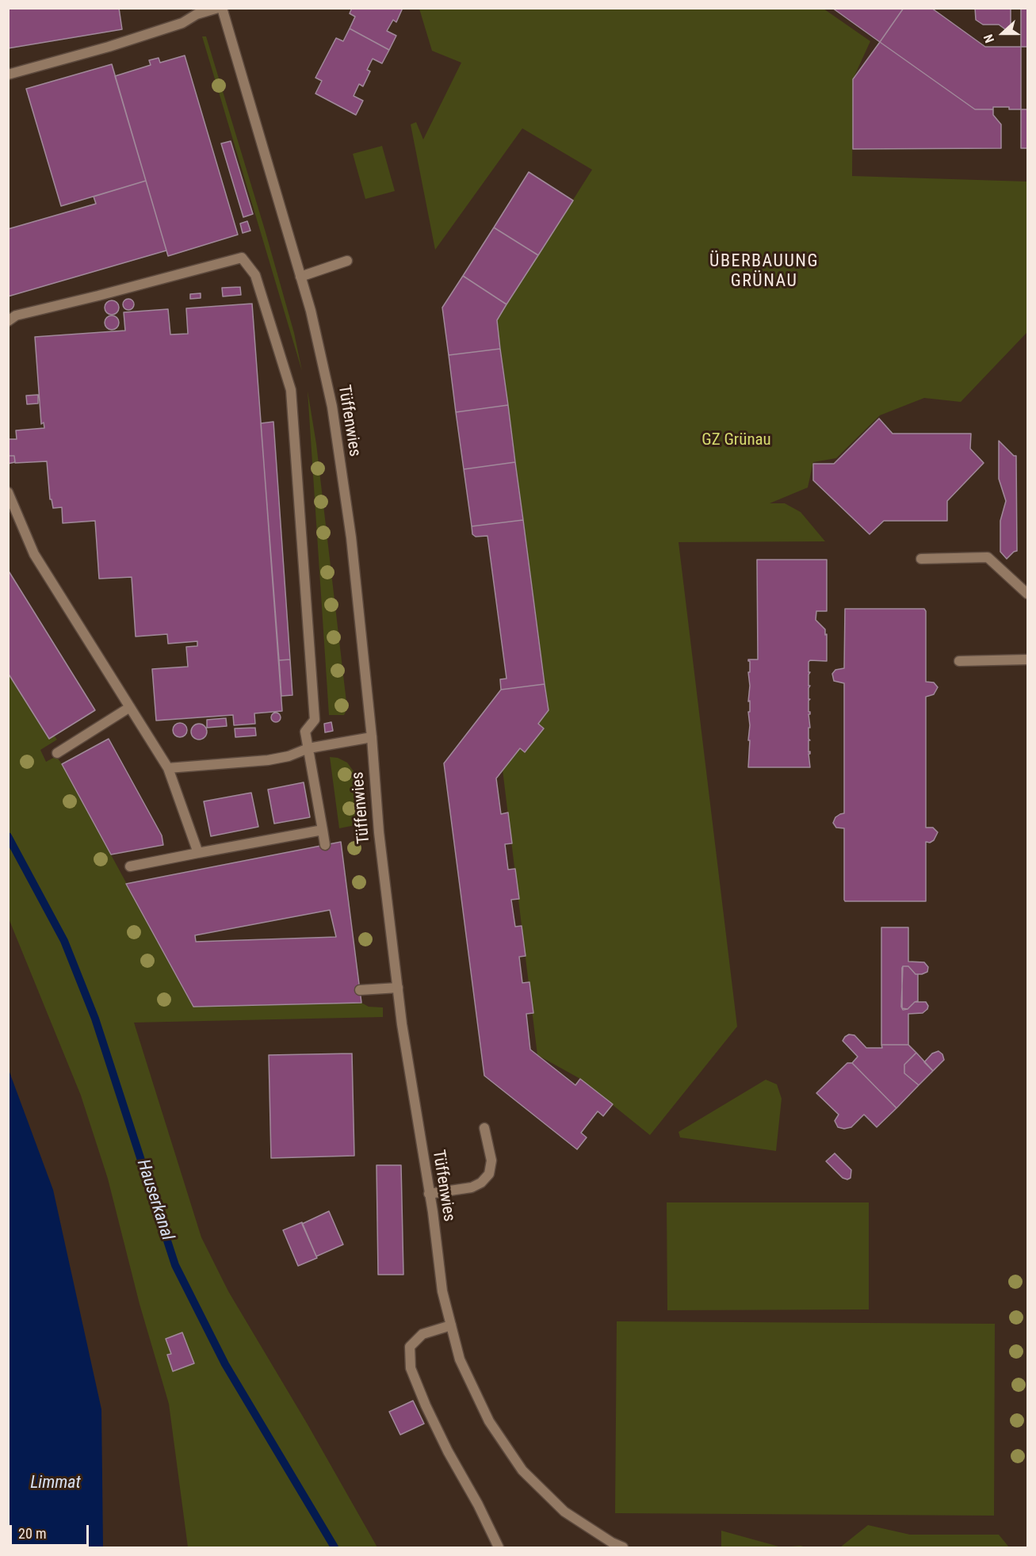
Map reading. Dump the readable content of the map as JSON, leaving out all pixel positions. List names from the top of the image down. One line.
{"streets":{"street":["Tüffenwies"]},"districts":["ÜBERBAUUNG GRÜNAU"],"water":["Hauserkanal","Limmat"],"parks":["GZ Grünau"],"scale_bar":"20 m","north":"left"}
